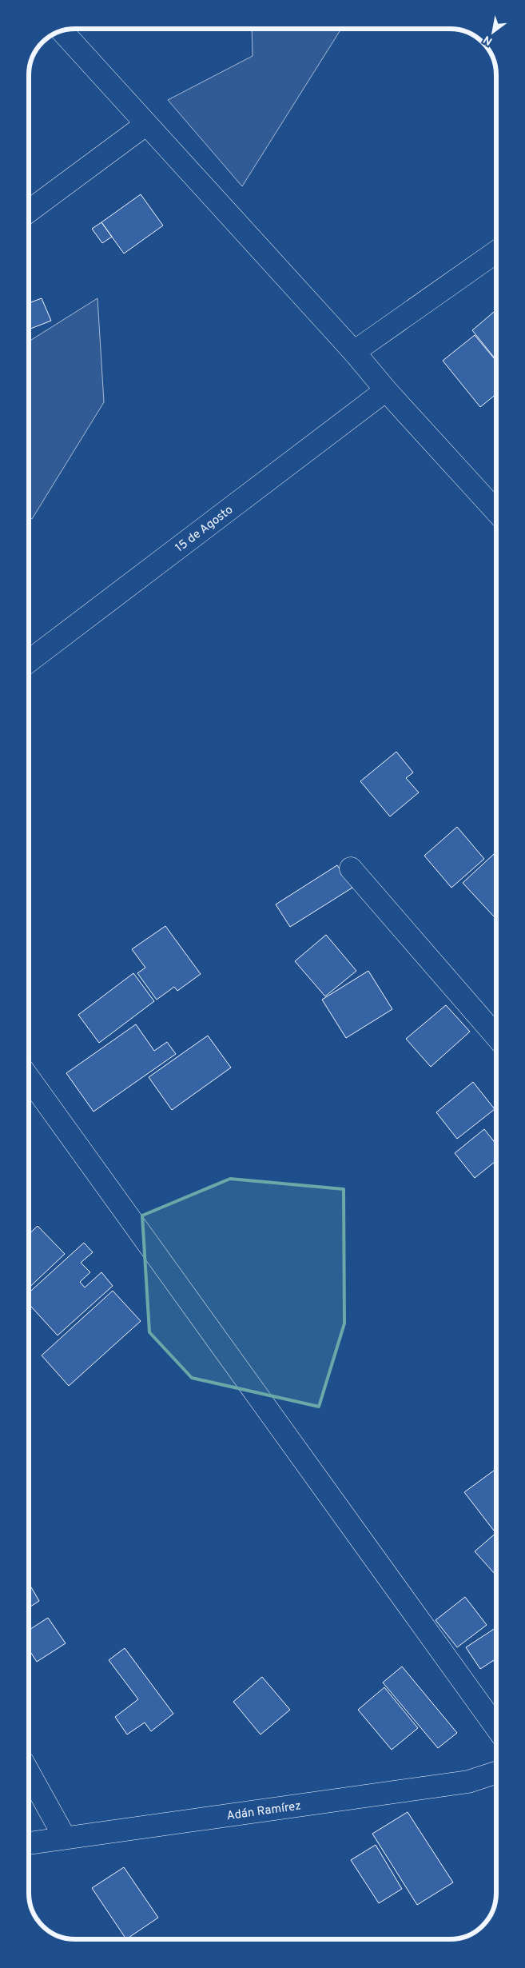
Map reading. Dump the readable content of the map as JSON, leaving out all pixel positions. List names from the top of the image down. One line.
{"streets":{"street":["15 de Agosto","Adán Ramírez"]},"north":"bottom left"}
